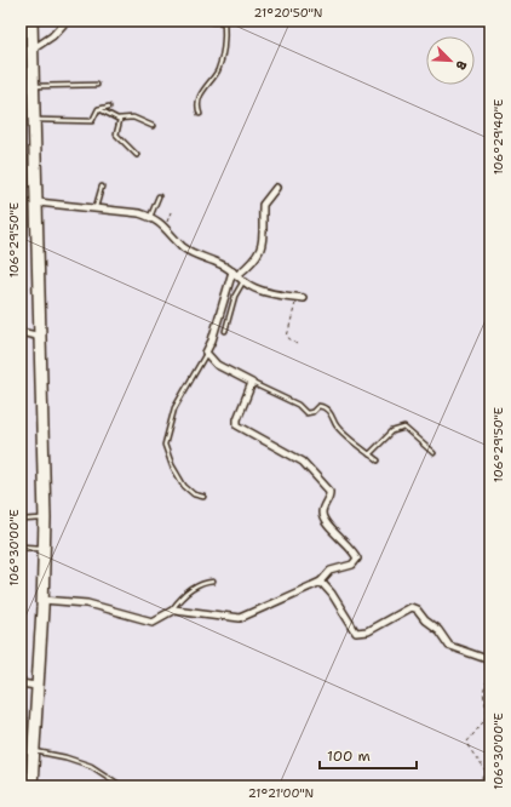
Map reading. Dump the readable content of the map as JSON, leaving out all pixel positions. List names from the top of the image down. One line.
{"scale_bar":"100 m","north":"bottom right","coordinates":["21°20'50\"N","106°29'40\"E","106°29'50\"E","106°30'00\"E","21°21'00\"N"]}
